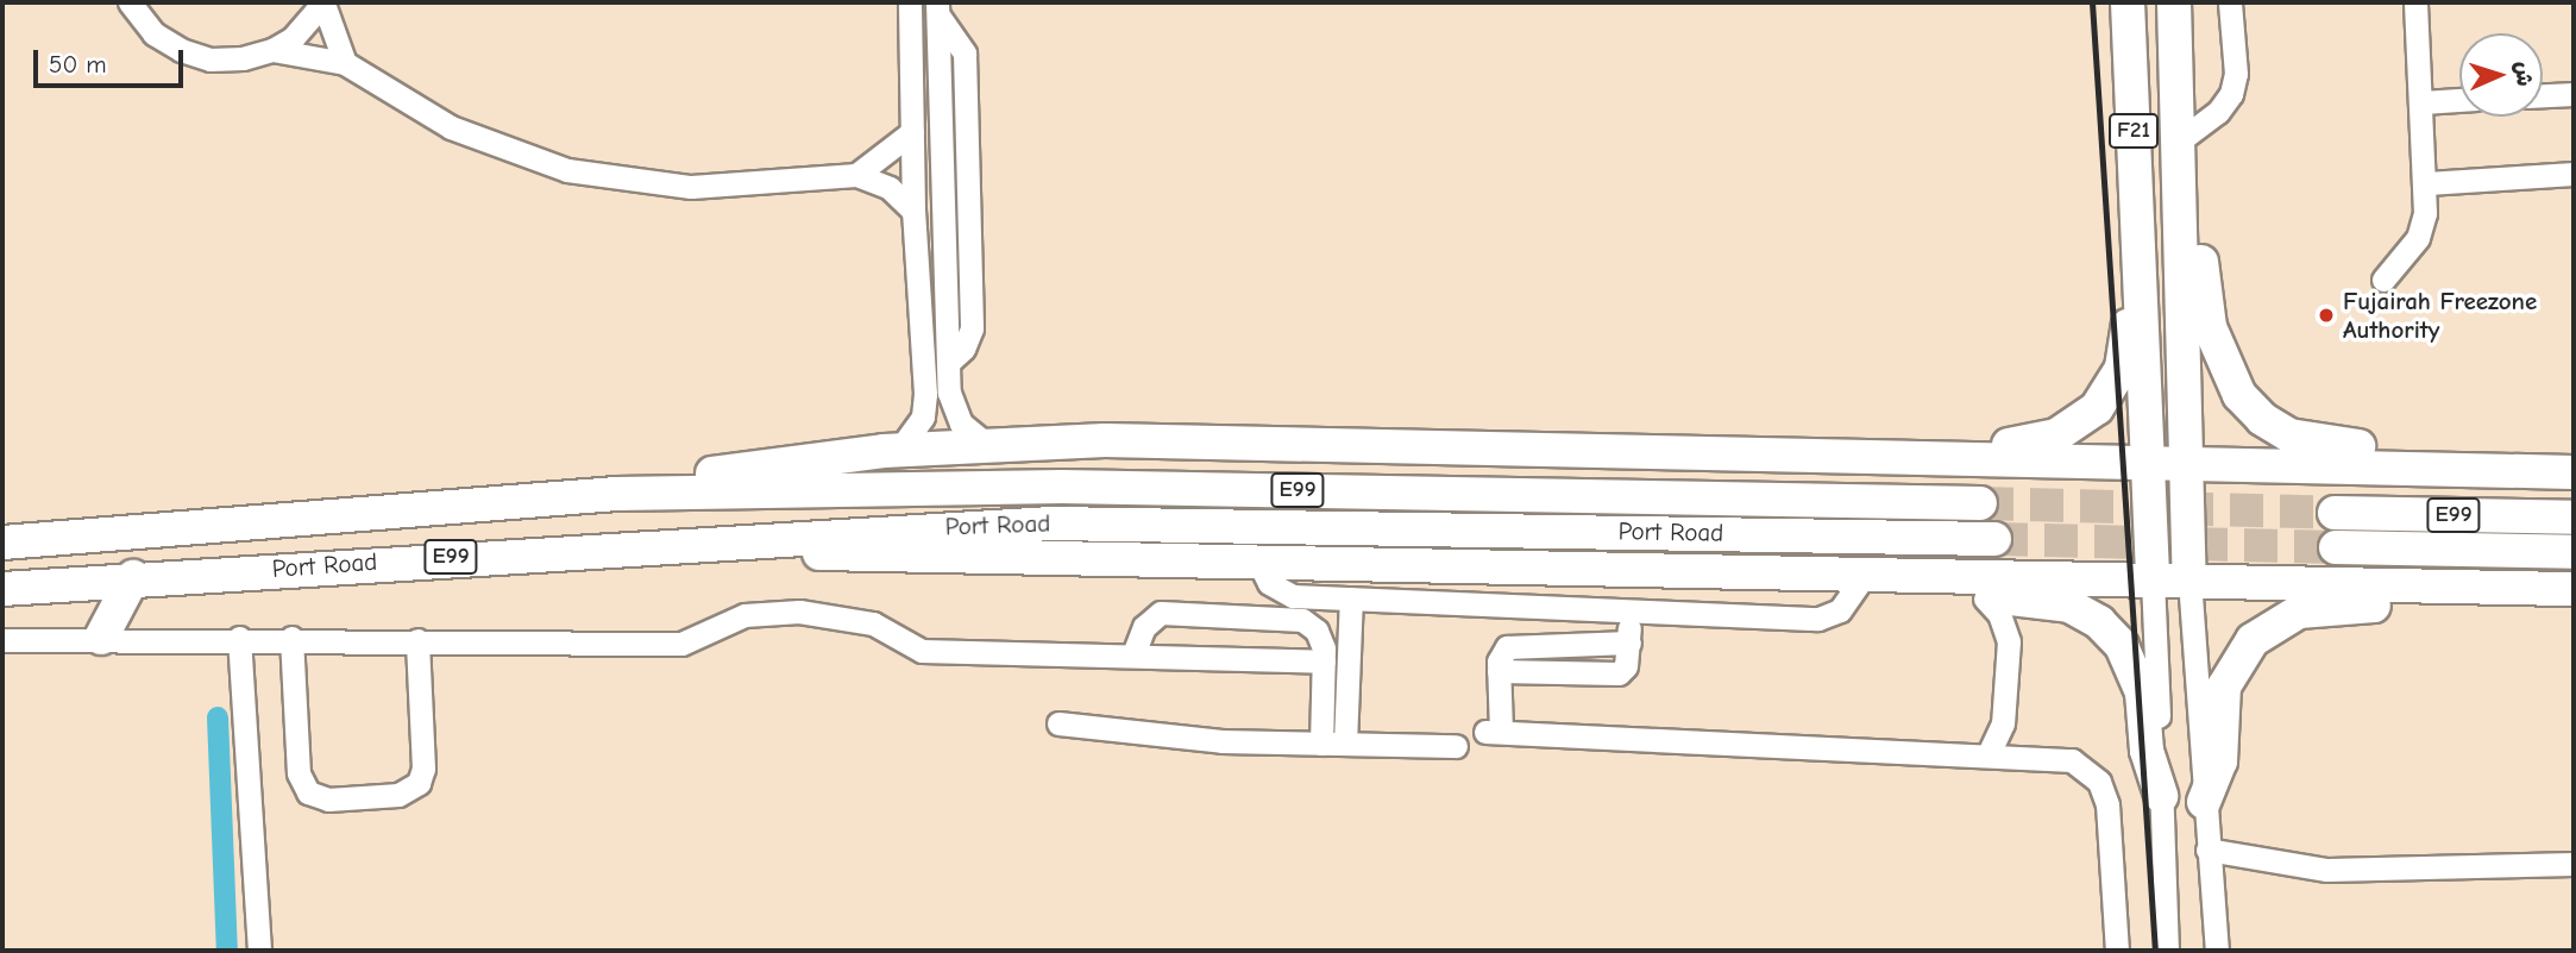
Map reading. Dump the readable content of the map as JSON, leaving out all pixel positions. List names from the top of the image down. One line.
{"streets":{"highway":["F21","E99","Port Road"]},"places":["Fujairah Freezone Authority"],"scale_bar":"50 m","north":"right"}
